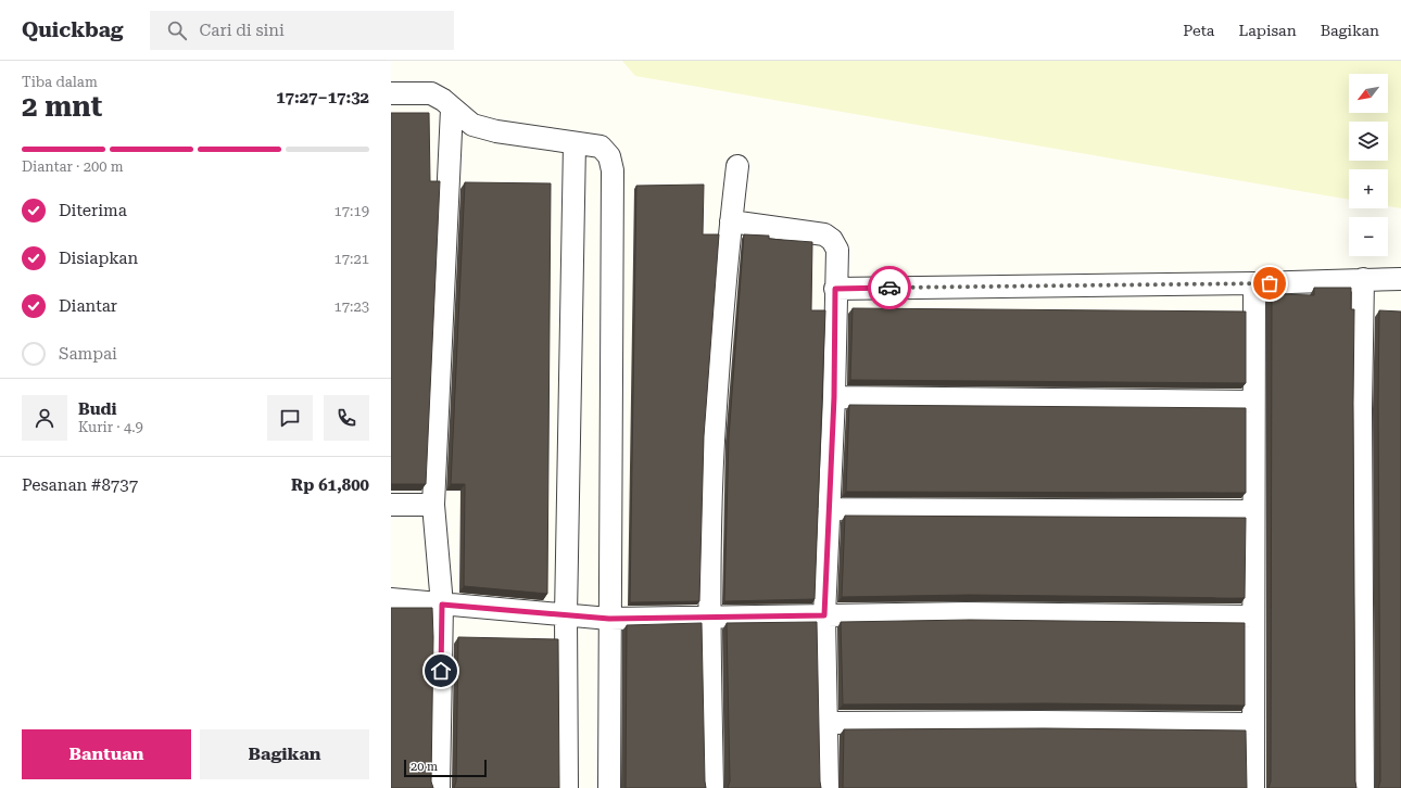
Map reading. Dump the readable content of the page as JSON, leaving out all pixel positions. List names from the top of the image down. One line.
{"scale_bar":"20 m","north":"bottom left","page":{"header":"Quickbag","search":"Cari di sini","nav":["Peta","Lapisan","Bagikan"],"heading":["2 mnt","Tiba dalam","17:27–17:32"],"panel":["Budi","Kurir · 4.9","Pesanan #8737","Rp 61,800"],"map_buttons":["+","−"],"bar":"Diantar · 200 m","list":[["Diterima","17:19"],["Disiapkan","17:21"],["Diantar","17:23"],"Sampai"],"buttons":["Bantuan","Bagikan"],"scale":"20 m"}}
